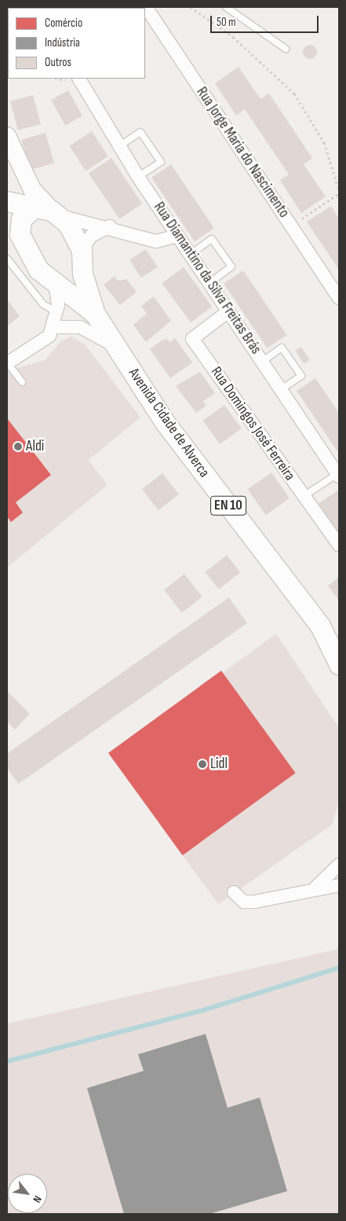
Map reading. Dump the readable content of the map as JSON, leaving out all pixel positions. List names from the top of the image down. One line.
{"streets":{"main road":["Avenida Cidade de Alverca","EN 10"],"street":["Rua Jorge Maria do Nascimento","Rua Diamantino da Silva Freitas Brás","Rua Domingos José Ferreira"]},"crossings":[["Rua Diamantino da Silva Freitas Brás","Rua Domingos José Ferreira"]],"places":["Aldi","Lidl"],"legend":["Comércio","Indústria","Outros"],"scale_bar":"50 m","north":"bottom right"}
